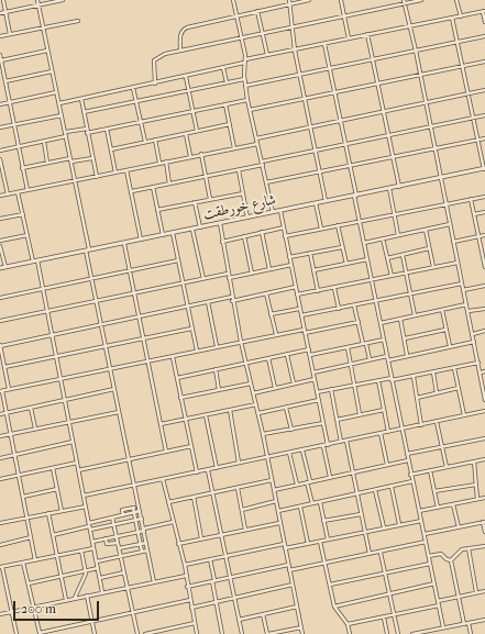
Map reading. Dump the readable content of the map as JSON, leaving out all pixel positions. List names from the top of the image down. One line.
{"streets":{"street":["شارع خورطقت"]},"scale_bar":"200 m"}
